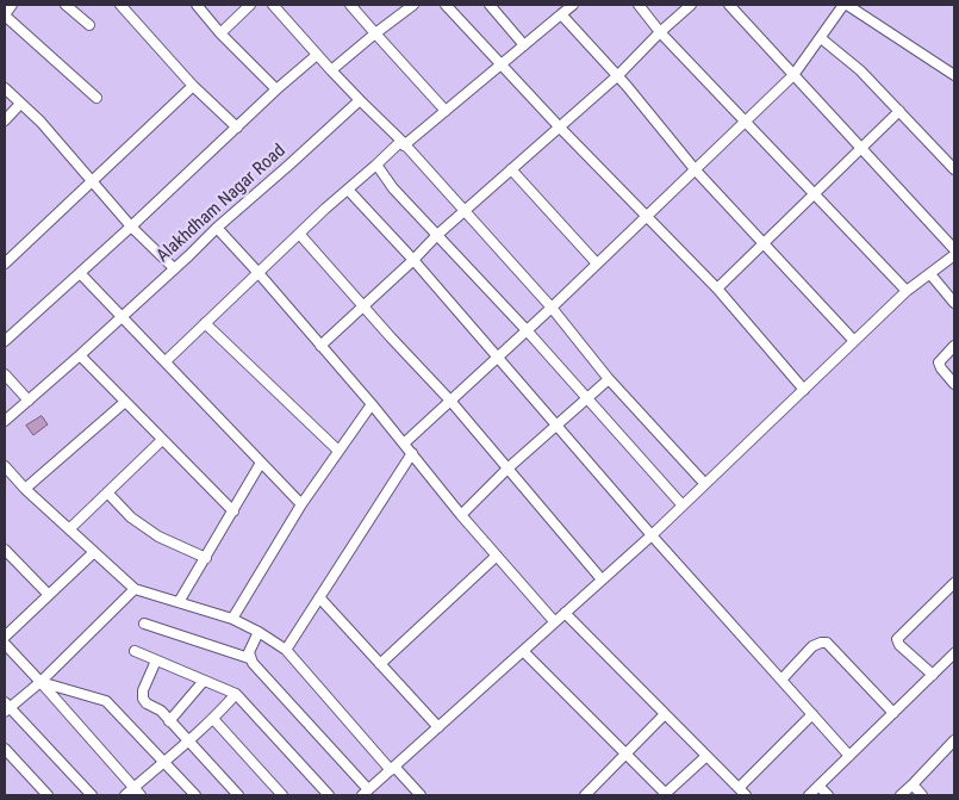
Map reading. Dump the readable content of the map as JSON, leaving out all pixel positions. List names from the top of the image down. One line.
{"streets":{"street":["Alakhdham Nagar Road"]}}
